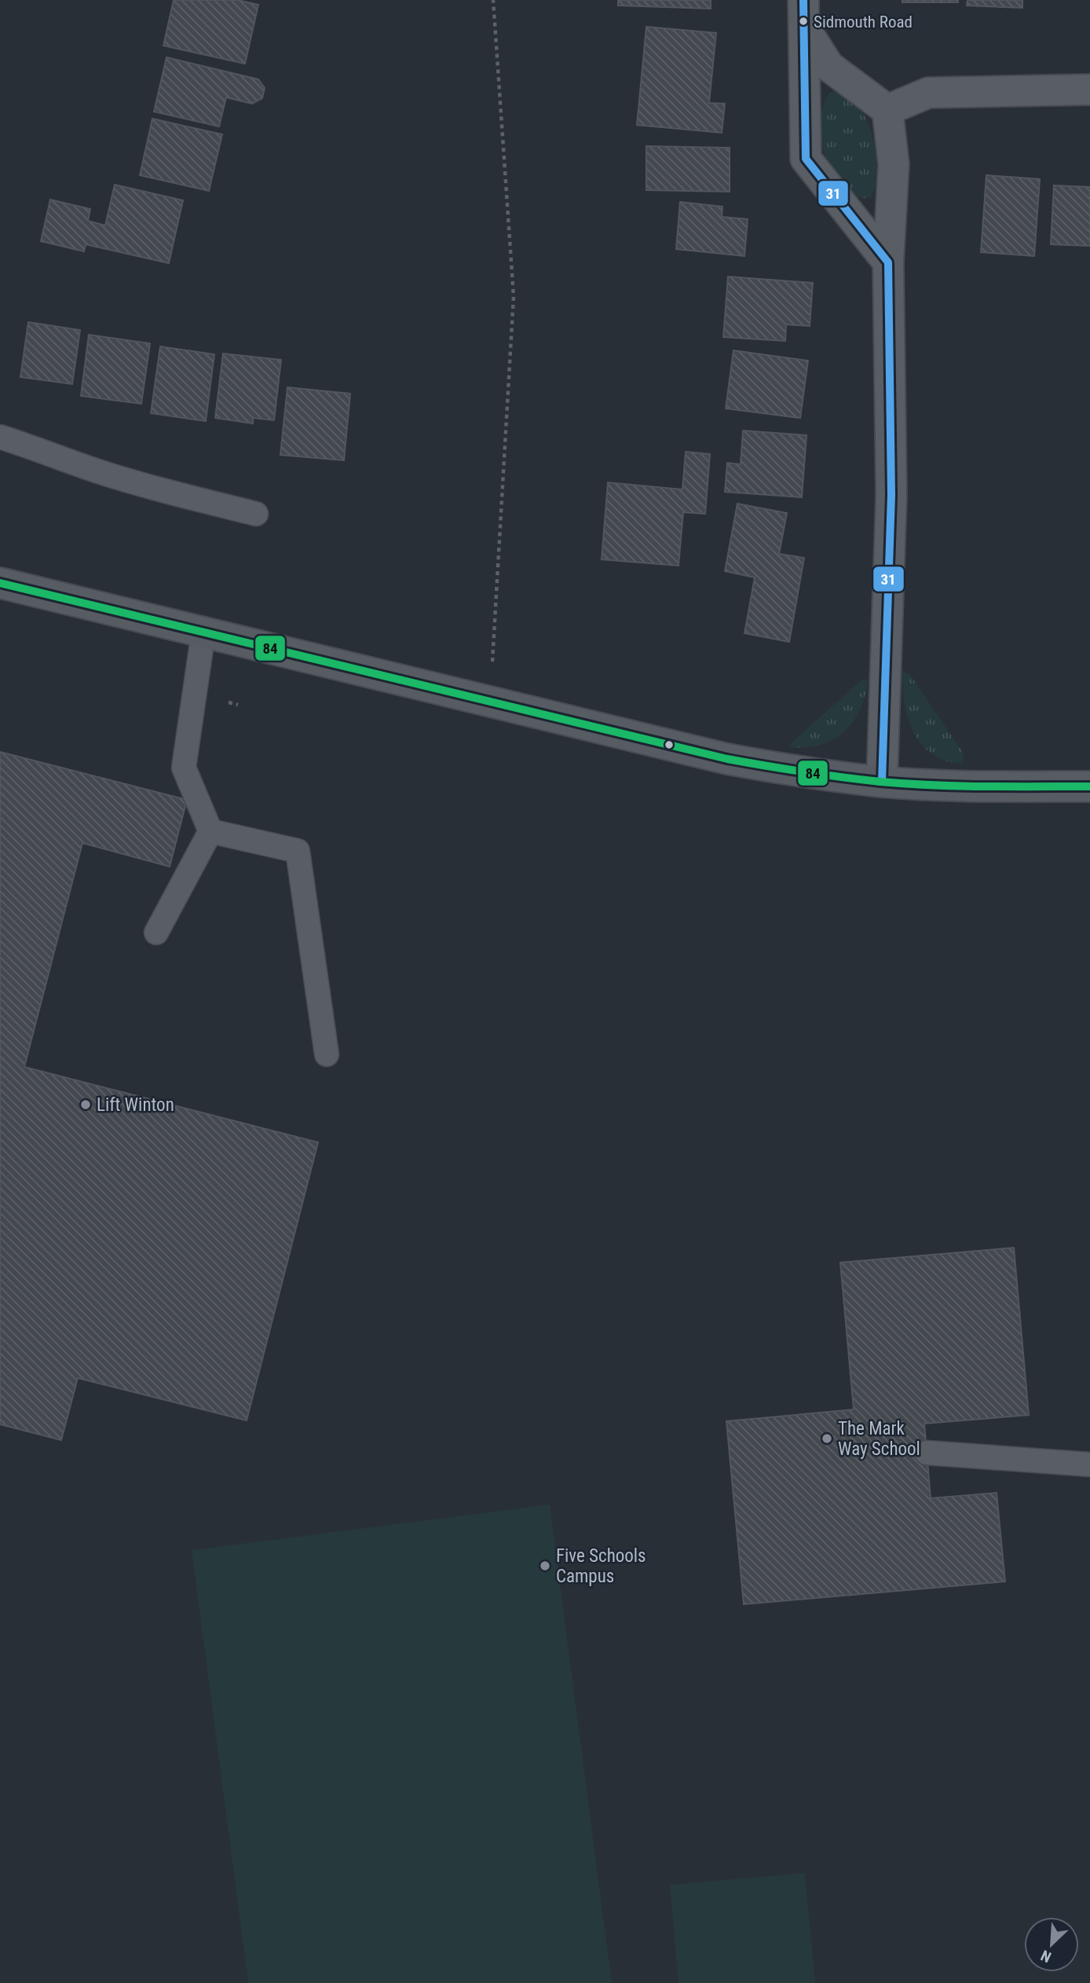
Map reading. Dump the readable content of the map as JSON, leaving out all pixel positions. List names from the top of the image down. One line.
{"places":["Sidmouth Road","Lift Winton","The Mark Way School","Five Schools Campus"],"lines":["transit line 31","transit line 84"],"north":"bottom left"}
